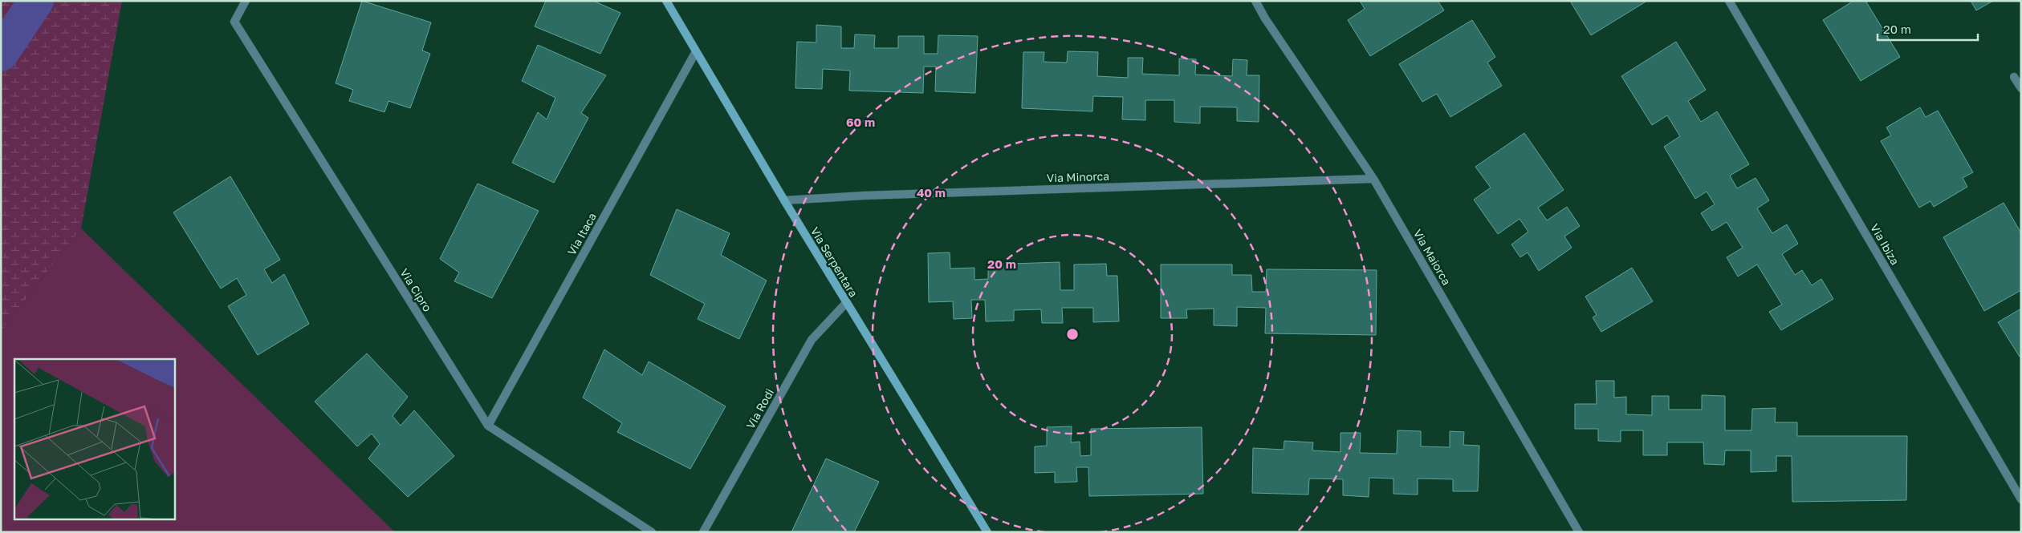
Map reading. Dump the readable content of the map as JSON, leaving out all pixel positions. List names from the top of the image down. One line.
{"streets":{"street":["Via Minorca","Via Itaca","Via Ibiza","Via Maiorca","Via Serpentara","Via Cipro","Via Rodi"]},"crossings":[["Via Minorca","Via Maiorca"],["Via Minorca","Via Serpentara"],["Via Itaca","Via Serpentara"],["Via Itaca","Via Cipro"],["Via Serpentara","Via Rodi"]],"scale_bar":"20 m","rings":["60 m","40 m","20 m"]}
